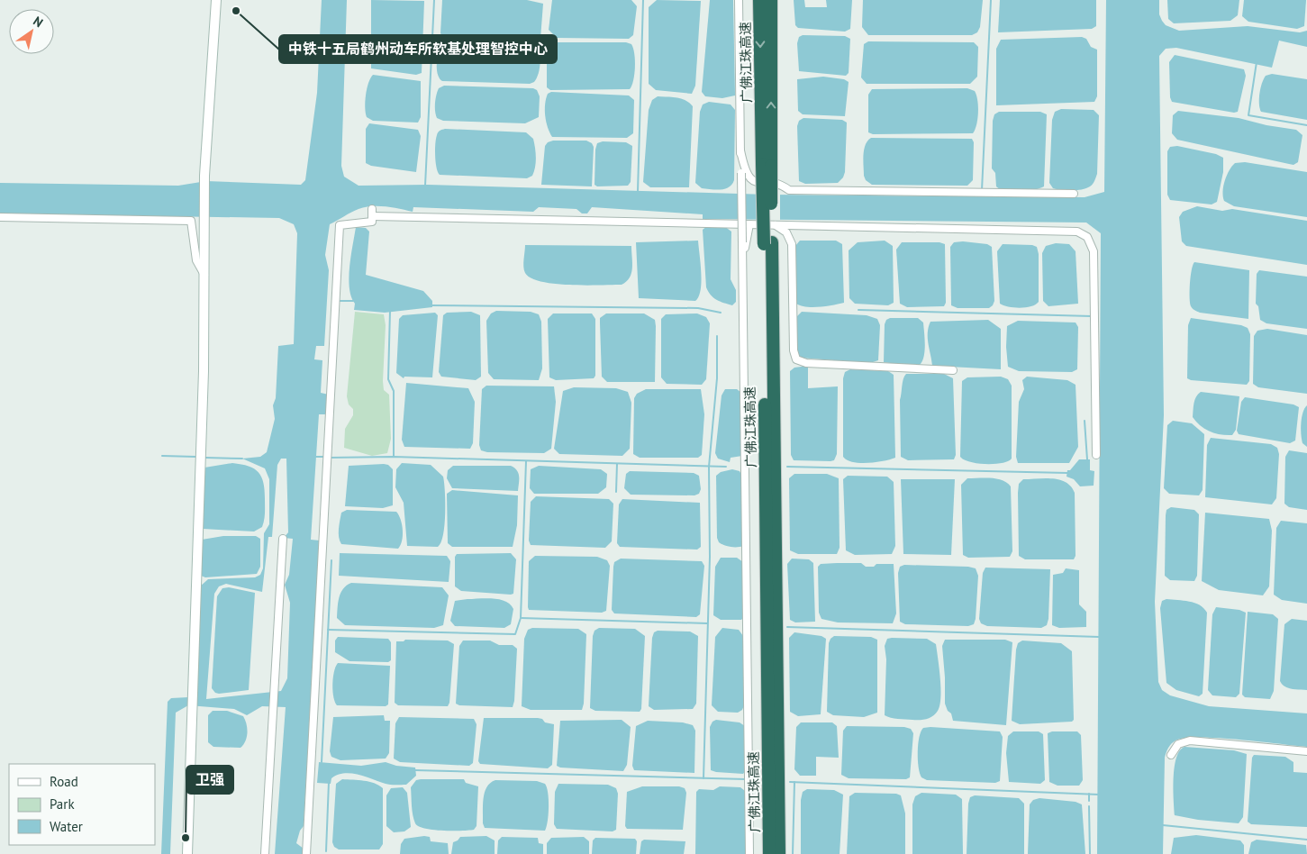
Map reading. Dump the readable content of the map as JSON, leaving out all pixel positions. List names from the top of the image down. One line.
{"streets":{"highway":["广佛江珠高速"]},"places":["中铁十五局鹤州动车所软基处理智控中心","卫强"],"legend":["Road","Park","Water"],"north":"top right"}
